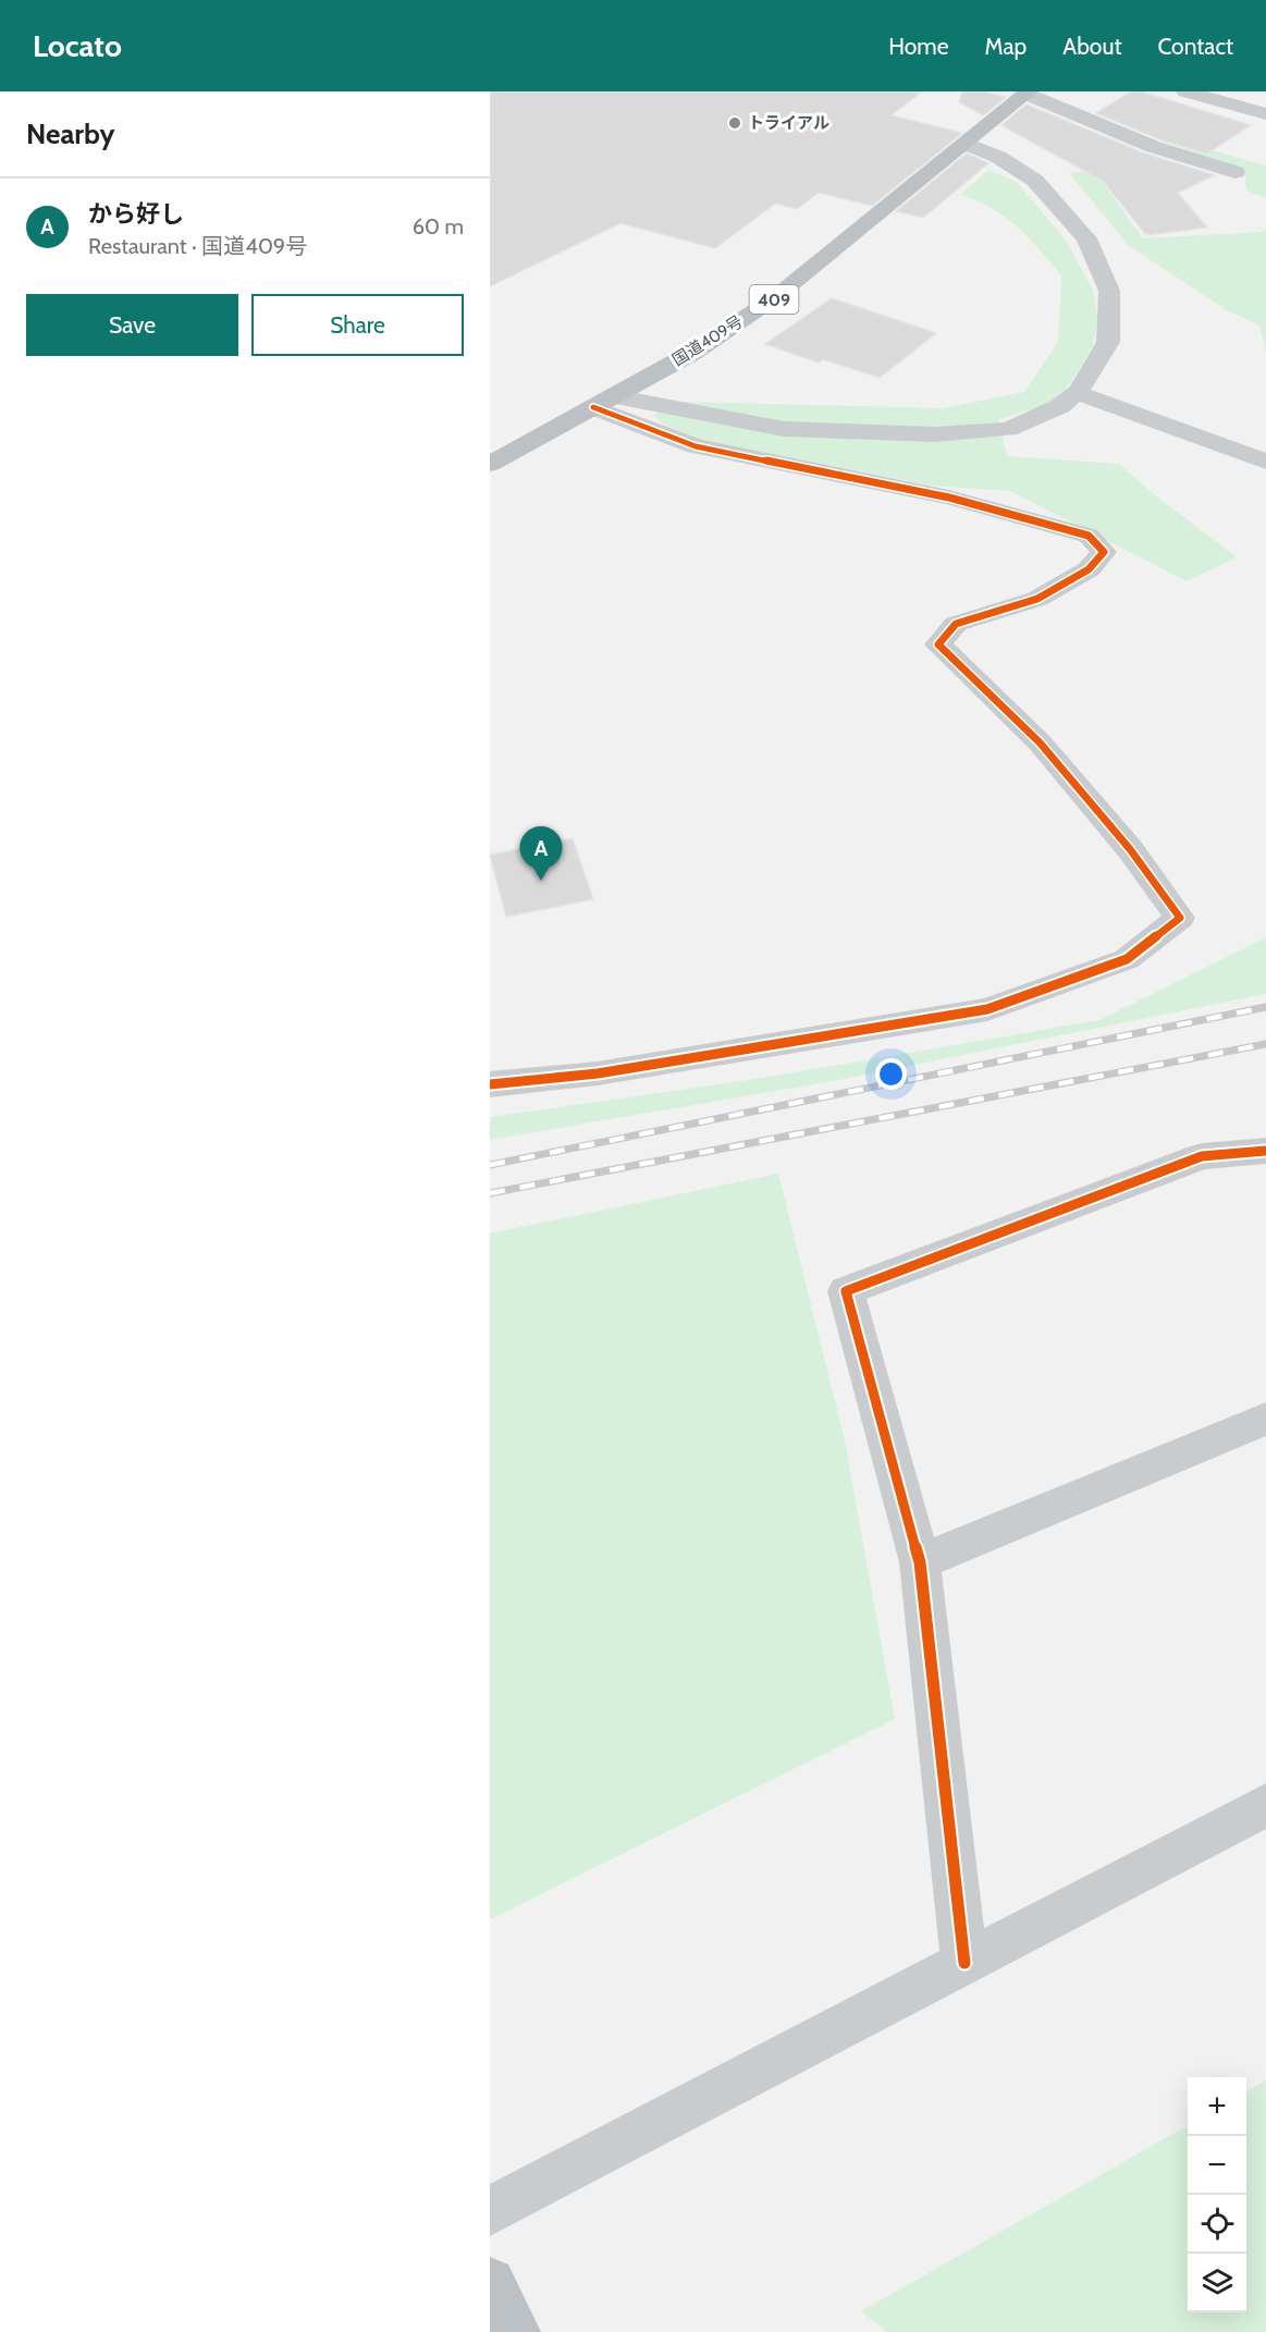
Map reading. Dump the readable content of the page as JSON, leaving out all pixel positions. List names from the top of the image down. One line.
{"streets":{"highway":["409","国道409号"]},"places":["トライアル"],"page":{"header":"Locato","nav":["Home","Map","About","Contact"],"heading":"Nearby","list":[{"mark":"A","name":"から好し","note":"Restaurant · 国道409号","value":"60 m"}],"buttons":["Save","Share"],"pins":"A","map_buttons":["+","−"]}}
